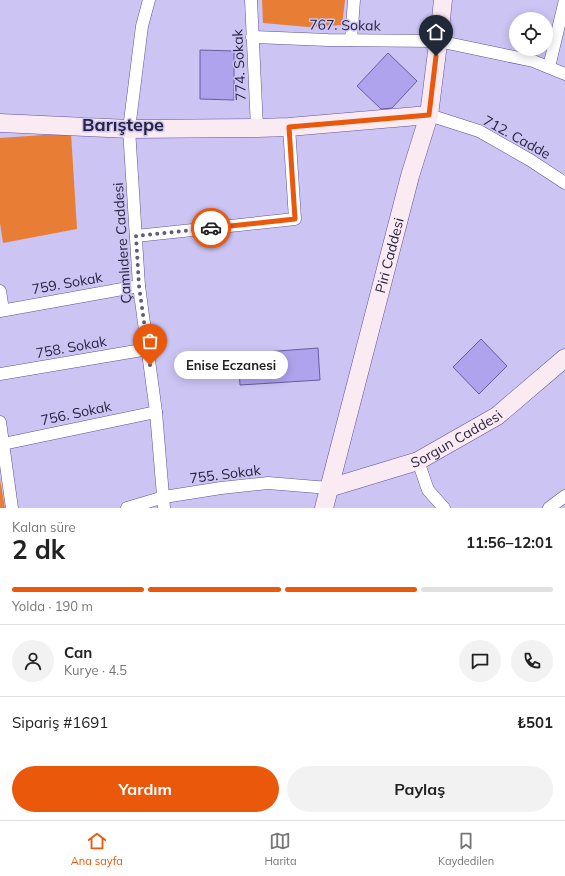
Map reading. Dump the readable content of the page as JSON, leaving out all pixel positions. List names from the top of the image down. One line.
{"streets":{"street":["767. Sokak","774. Sokak","712. Cadde","Çamlıdere Caddesi","Piri Caddesi","759. Sokak","758. Sokak","756. Sokak","Sorgun Caddesi","755. Sokak"]},"crossings":[["767. Sokak","774. Sokak"],["767. Sokak","Piri Caddesi"],["712. Cadde","Piri Caddesi"],["Çamlıdere Caddesi","759. Sokak"],["Çamlıdere Caddesi","758. Sokak"],["Çamlıdere Caddesi","756. Sokak"],["Çamlıdere Caddesi","755. Sokak"],["Piri Caddesi","Sorgun Caddesi"],["Piri Caddesi","755. Sokak"],["Sorgun Caddesi","755. Sokak"]],"districts":["Barıştepe"],"places":["Enise Eczanesi"],"page":{"bubble":"Enise Eczanesi","heading":["2 dk","Kalan süre","11:56–12:01"],"panel":["Can","Kurye · 4.5","Sipariş #1691","₺501"],"bar":"Yolda · 190 m","buttons":["Yardım","Paylaş"],"tabs":["Ana sayfa","Harita","Kaydedilen"]}}
